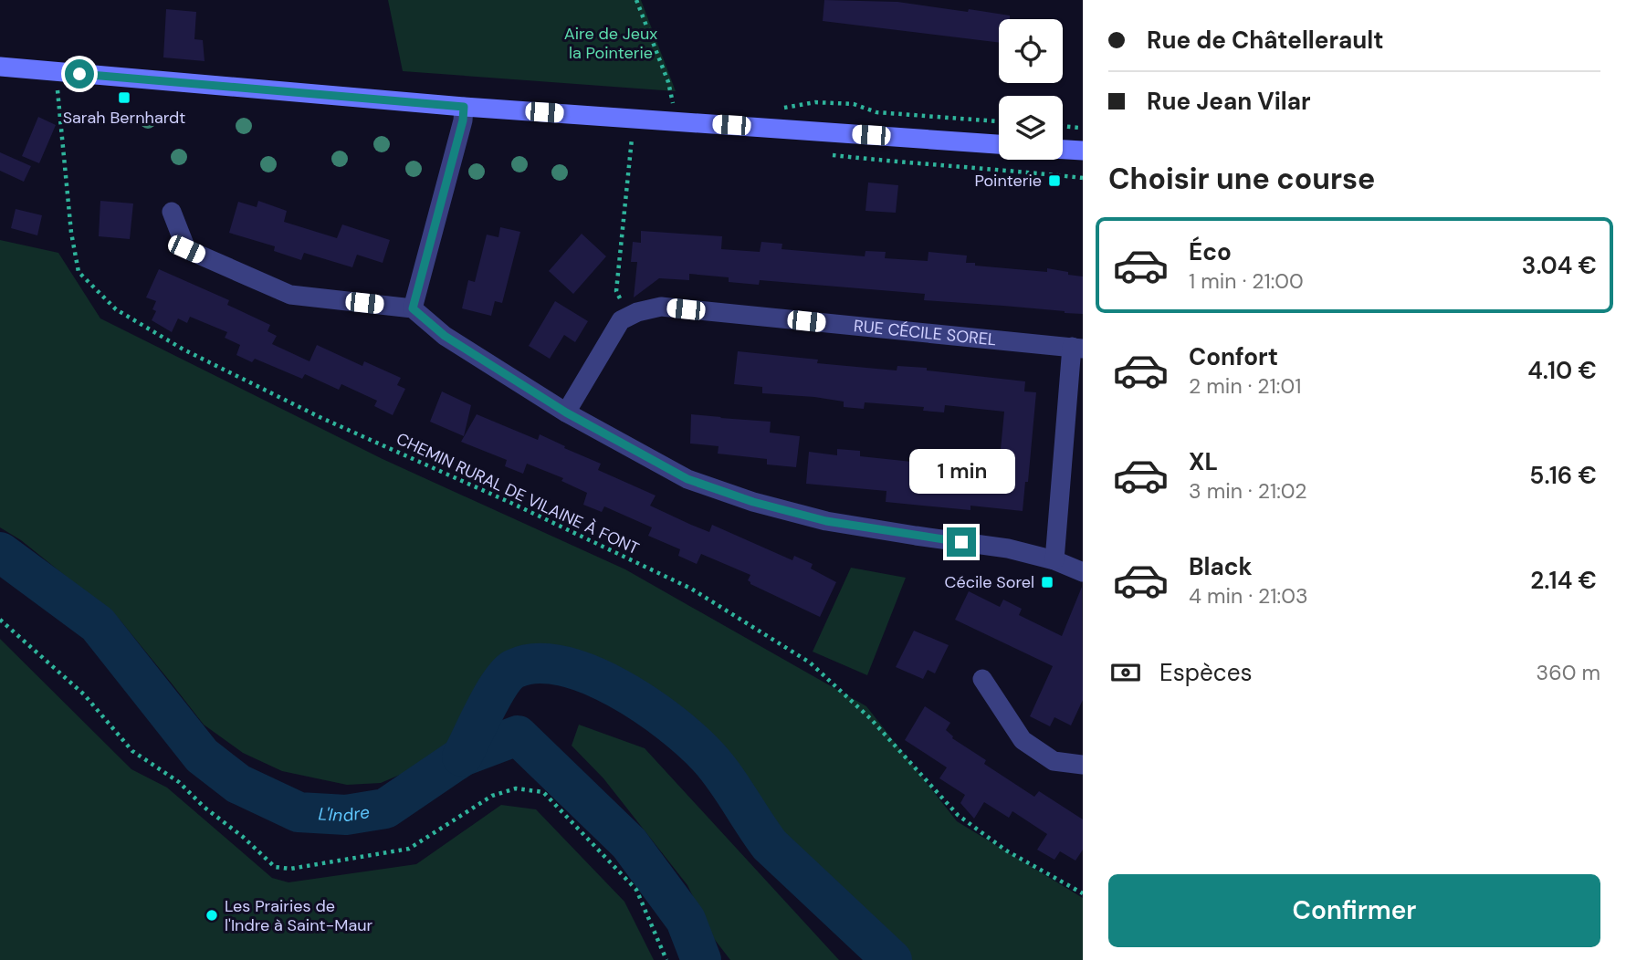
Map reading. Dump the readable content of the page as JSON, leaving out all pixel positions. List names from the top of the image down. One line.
{"streets":{"street":["RUE CÉCILE SOREL"],"path":["CHEMIN RURAL DE VILAINE À FONT"]},"water":["L'Indre"],"parks":["Aire de Jeux la Pointerie"],"places":{"transit":["Sarah Bernhardt","Pointerie","Cécile Sorel"],"other":["Les Prairies de l'Indre à Saint-Maur"]},"page":{"banner":["Rue de Châtellerault","Rue Jean Vilar"],"heading":"Choisir une course","list":[{"name":"Éco","note":"1 min · 21:00","value":"3.04 €"},{"name":"Confort","note":"2 min · 21:01","value":"4.10 €"},{"name":"XL","note":"3 min · 21:02","value":"5.16 €"},{"name":"Black","note":"4 min · 21:03","value":"2.14 €"}],"bubble":"1 min","pay":["Espèces","360 m"],"buttons":"Confirmer"}}
